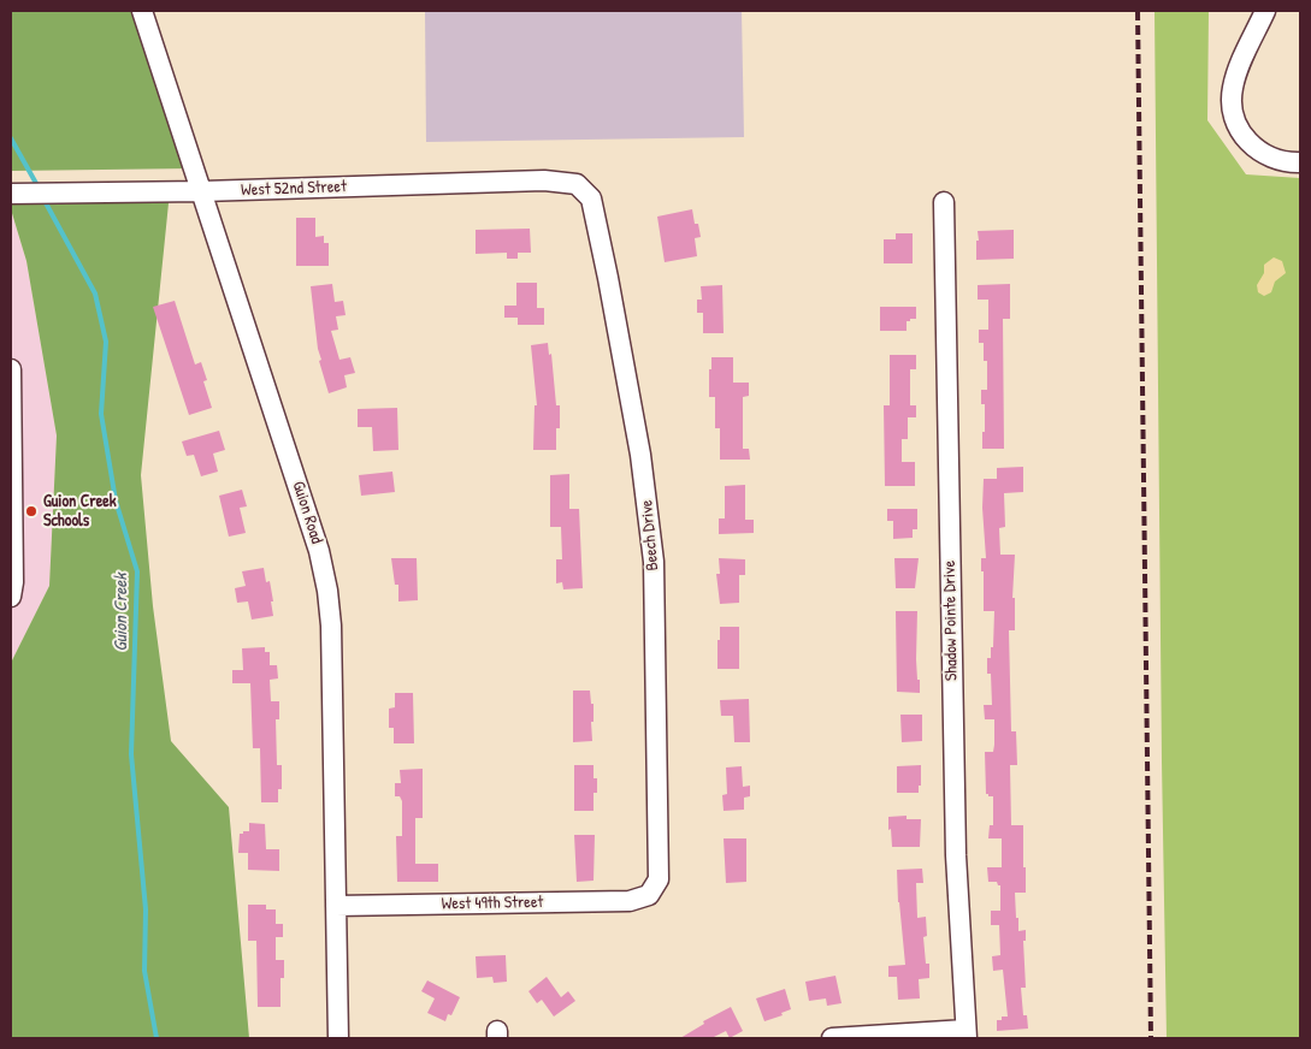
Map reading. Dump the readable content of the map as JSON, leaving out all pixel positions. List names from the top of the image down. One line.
{"streets":{"street":["West 52nd Street","Guion Road","Beech Drive","Shadow Pointe Drive","West 49th Street"]},"crossings":[["West 52nd Street","Guion Road"],["West 52nd Street","Beech Drive"],["Guion Road","West 49th Street"],["Beech Drive","West 49th Street"]],"water":["Guion Creek"],"places":["Guion Creek Schools"]}
